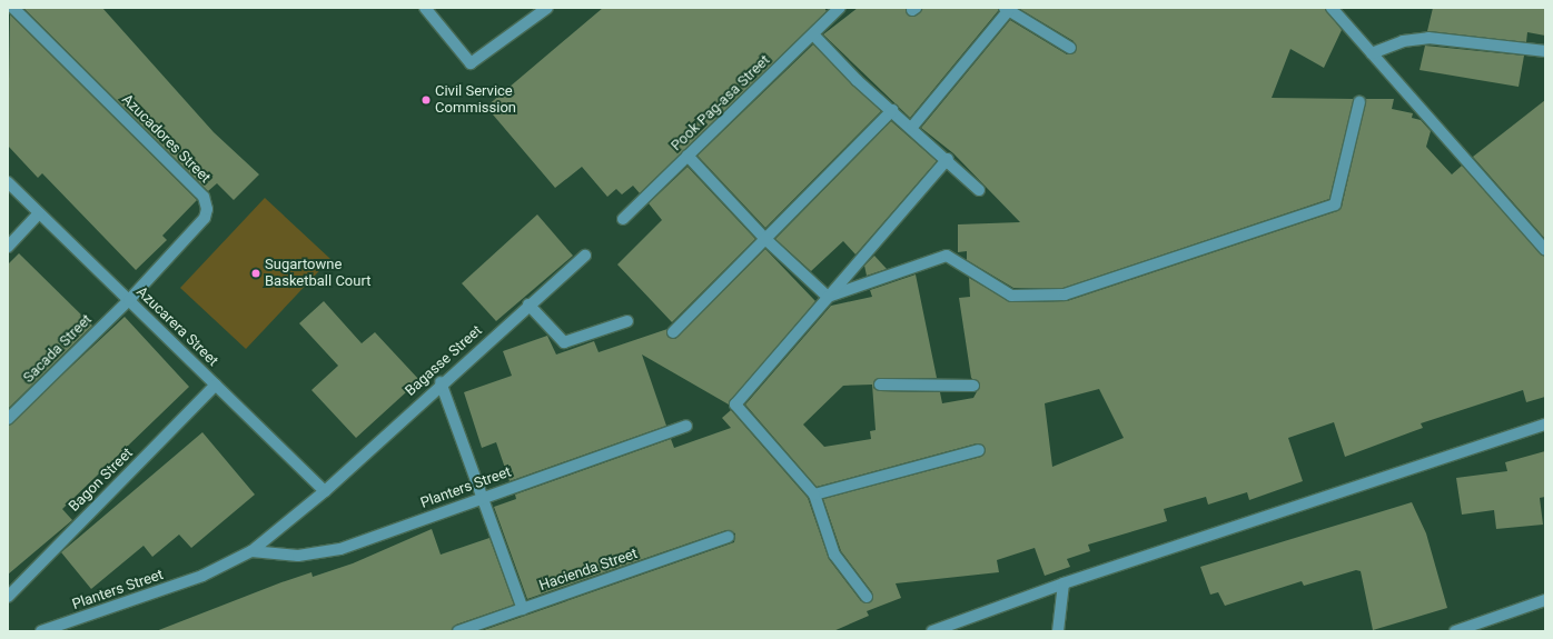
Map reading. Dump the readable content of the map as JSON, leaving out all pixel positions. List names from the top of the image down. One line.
{"streets":{"street":["Pook Pag-asa Street","Azucadores Street","Azucarera Street","Sacada Street","Bagasse Street","Bagon Street","Planters Street","Hacienda Street"]},"crossings":[["Azucadores Street","Azucarera Street"],["Azucadores Street","Sacada Street"],["Azucarera Street","Sacada Street"],["Azucarera Street","Bagasse Street"],["Azucarera Street","Bagon Street"],["Azucarera Street","Planters Street"],["Bagasse Street","Planters Street"]],"places":["Civil Service Commission","Sugartowne Basketball Court"]}
